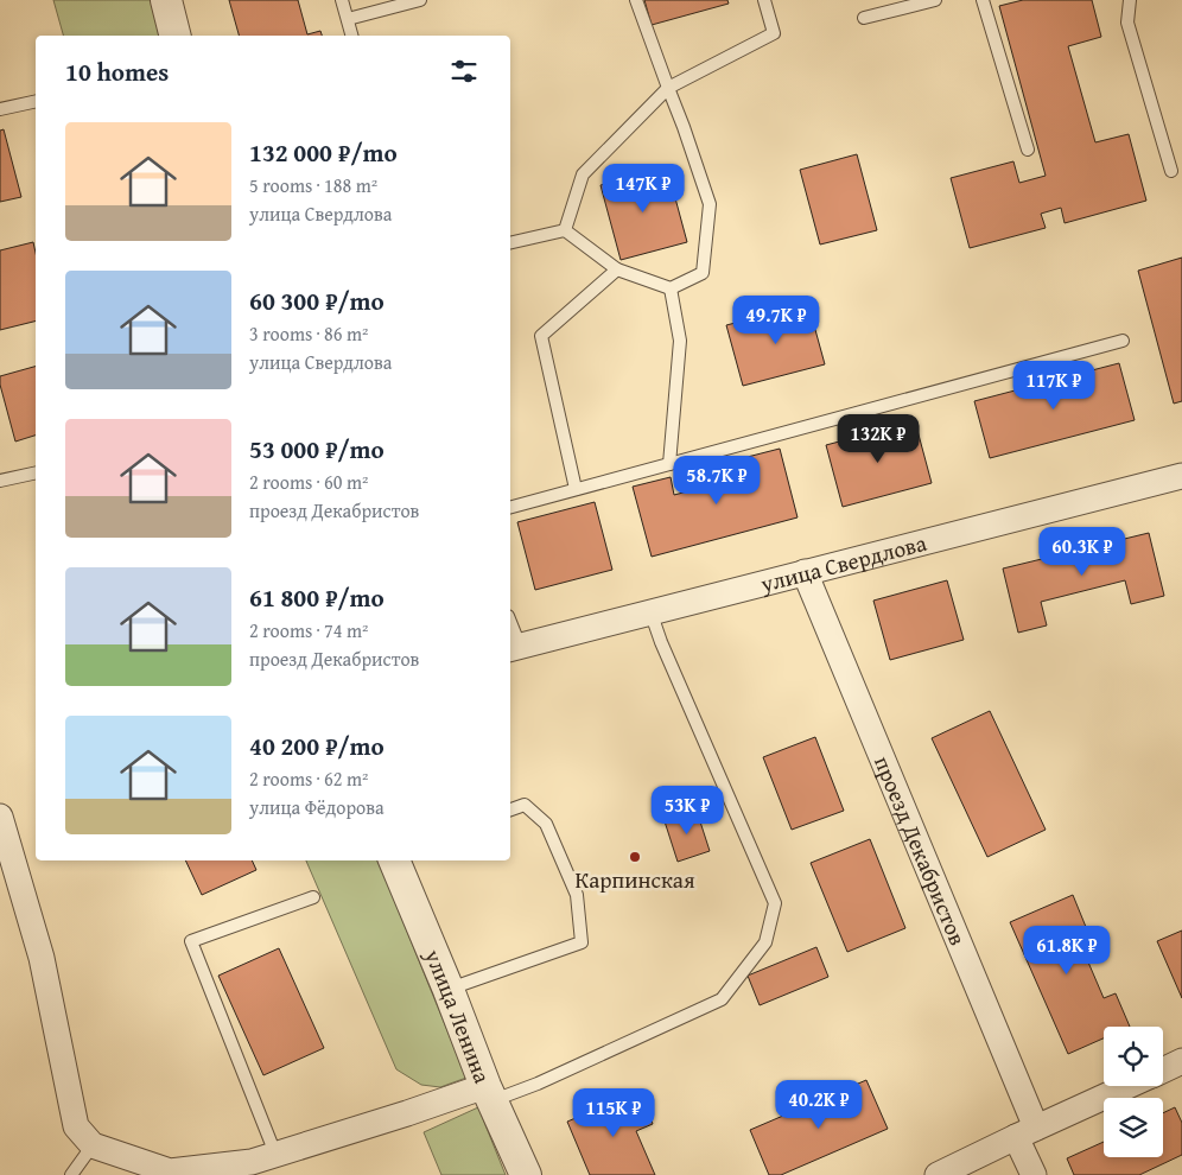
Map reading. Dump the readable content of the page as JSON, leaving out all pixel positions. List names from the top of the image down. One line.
{"streets":{"street":["улица Свердлова","проезд Декабристов","улица Ленина"]},"crossings":[["улица Свердлова","проезд Декабристов"]],"places":["Карпинская"],"page":{"heading":"10 homes","list":[{"name":"132 000 ₽/mo","note":"5 rooms · 188 m² · улица Свердлова"},{"name":"60 300 ₽/mo","note":"3 rooms · 86 m² · улица Свердлова"},{"name":"53 000 ₽/mo","note":"2 rooms · 60 m² · проезд Декабристов"},{"name":"61 800 ₽/mo","note":"2 rooms · 74 m² · проезд Декабристов"},{"name":"40 200 ₽/mo","note":"2 rooms · 62 m² · улица Фёдорова"}],"price":["147K ₽","49.7K ₽","117K ₽","132K ₽","58.7K ₽","60.3K ₽","53K ₽","61.8K ₽","40.2K ₽","115K ₽"]}}
